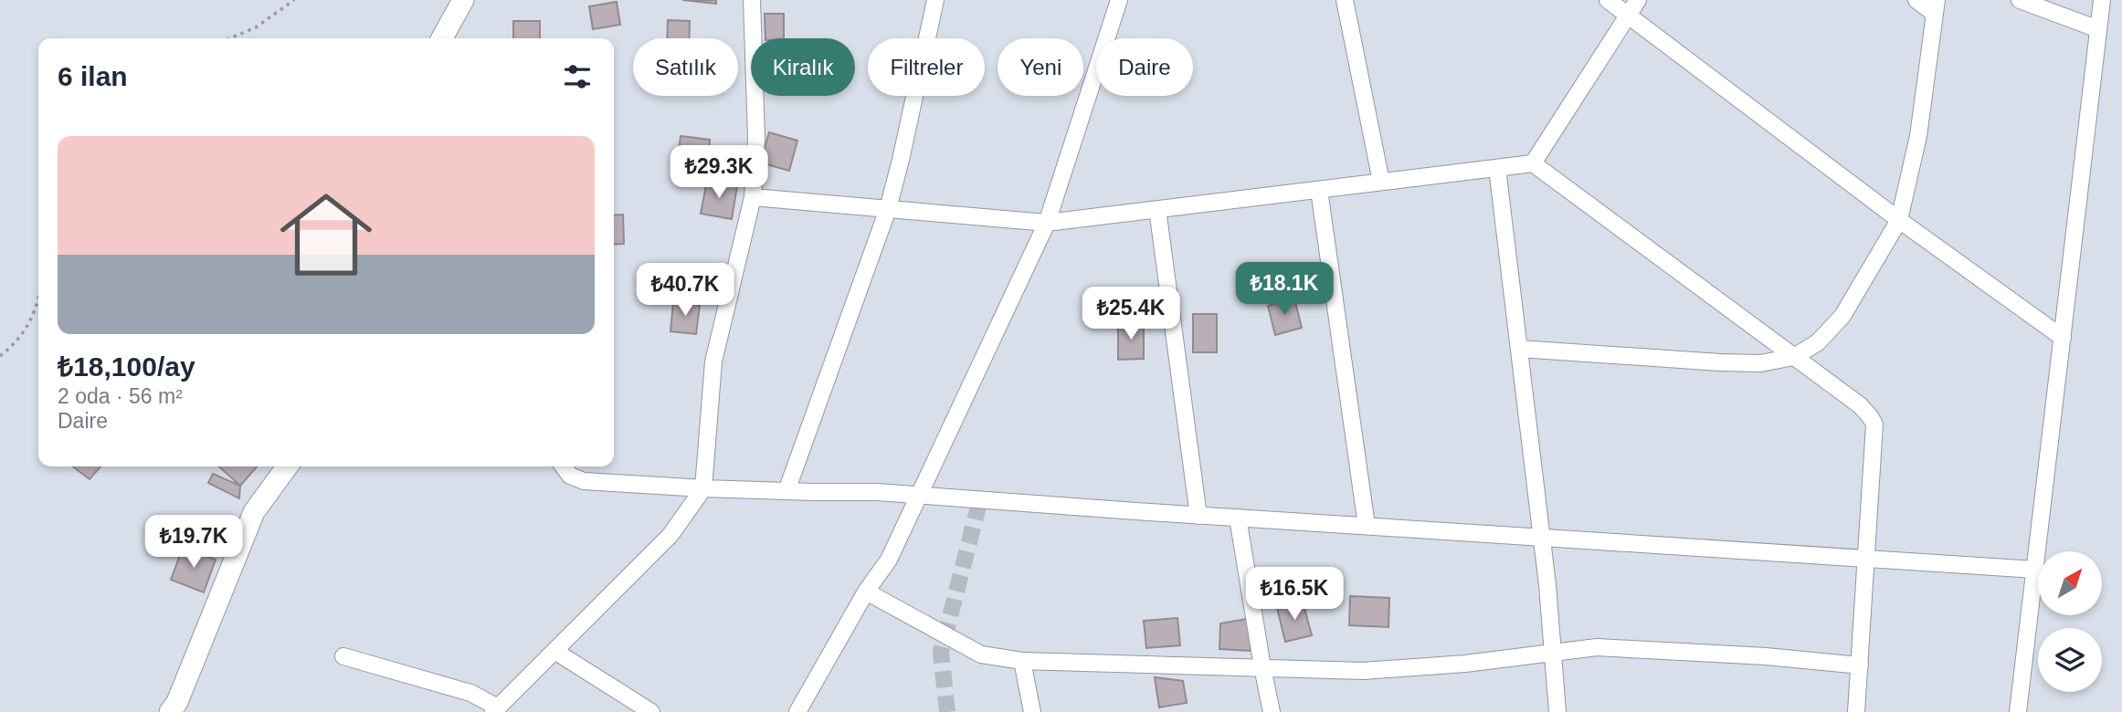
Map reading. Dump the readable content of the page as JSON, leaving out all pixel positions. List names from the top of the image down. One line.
{"north":"top right","page":{"chip":["Satılık","Kiralık","Filtreler","Yeni","Daire"],"heading":"6 ilan","list":[{"name":"₺18,100/ay","note":"2 oda · 56 m² · Daire"}],"price":["₺29.3K","₺18.1K","₺40.7K","₺25.4K","₺19.7K","₺16.5K"]}}
